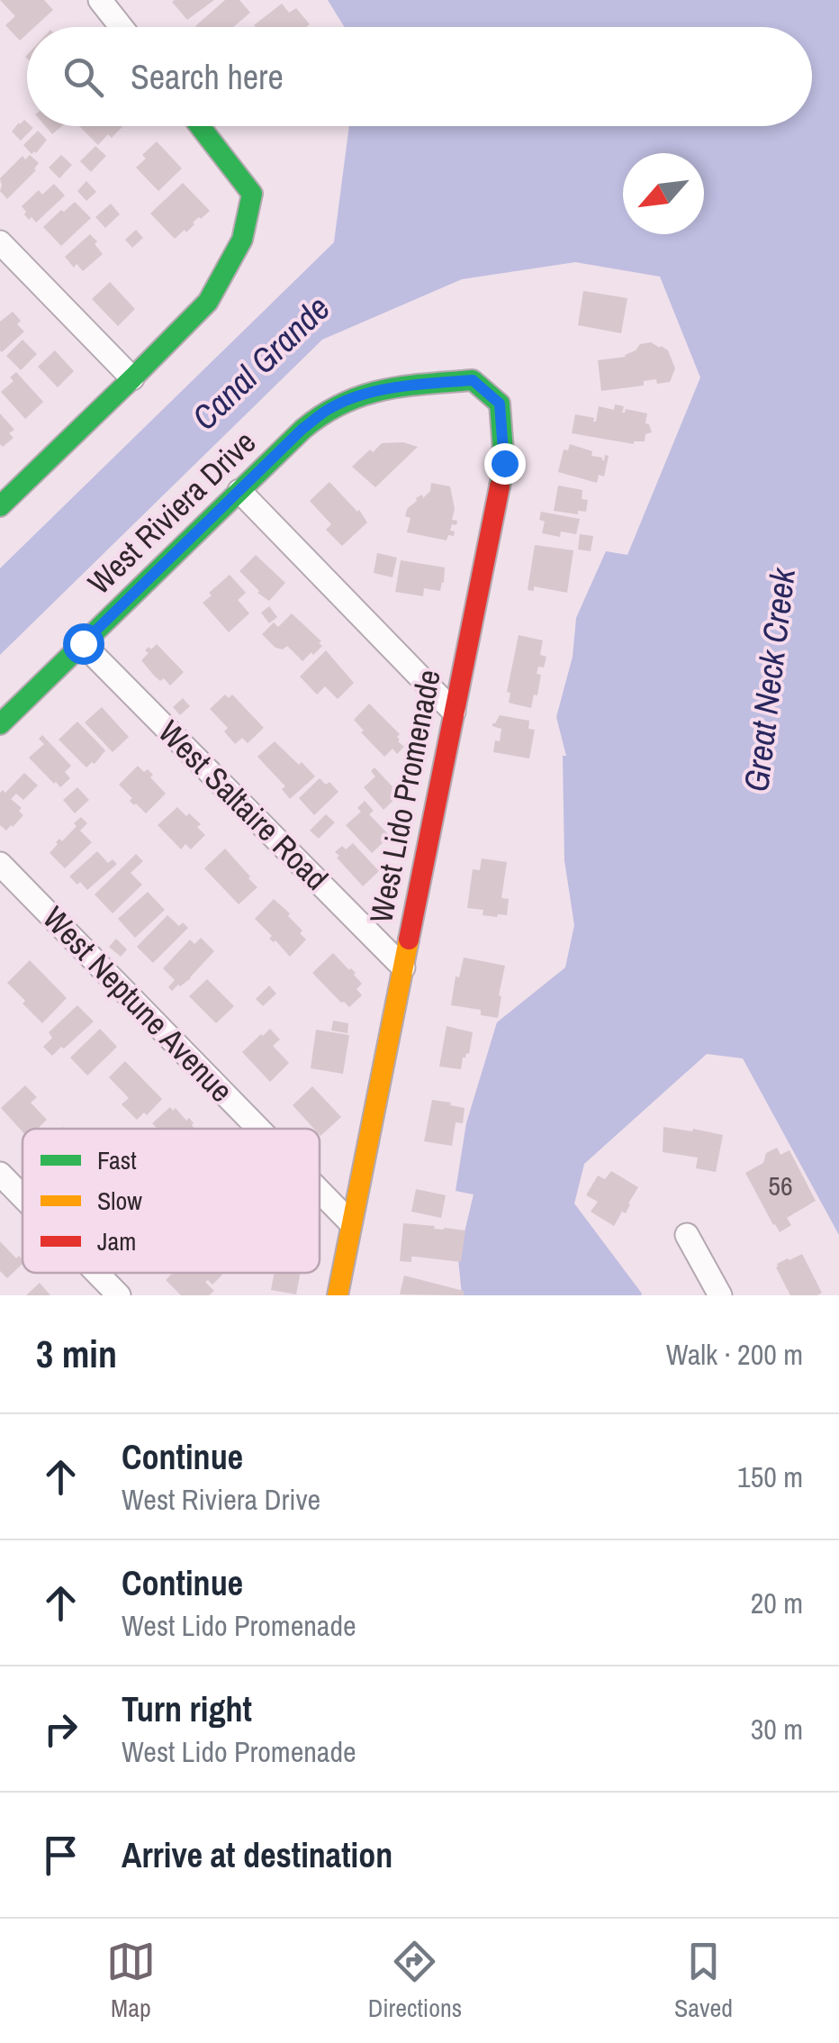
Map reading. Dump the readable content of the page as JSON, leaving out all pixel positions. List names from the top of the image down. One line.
{"streets":{"street":["West Riviera Drive","West Lido Promenade","West Saltaire Road","West Neptune Avenue"]},"crossings":[["West Riviera Drive","West Lido Promenade"],["West Riviera Drive","West Saltaire Road"],["West Lido Promenade","West Saltaire Road"],["West Lido Promenade","West Neptune Avenue"]],"water":["Canal Grande","Great Neck Creek"],"house_numbers":["56"],"legend":["Fast","Slow","Jam"],"north":"bottom left","page":{"search":"Search here","heading":["3 min","Walk · 200 m"],"list":[["Continue","West Riviera Drive","150 m"],["Continue","West Lido Promenade","20 m"],["Turn right","West Lido Promenade","30 m"],"Arrive at destination"],"nav":["Map","Directions","Saved"]}}
